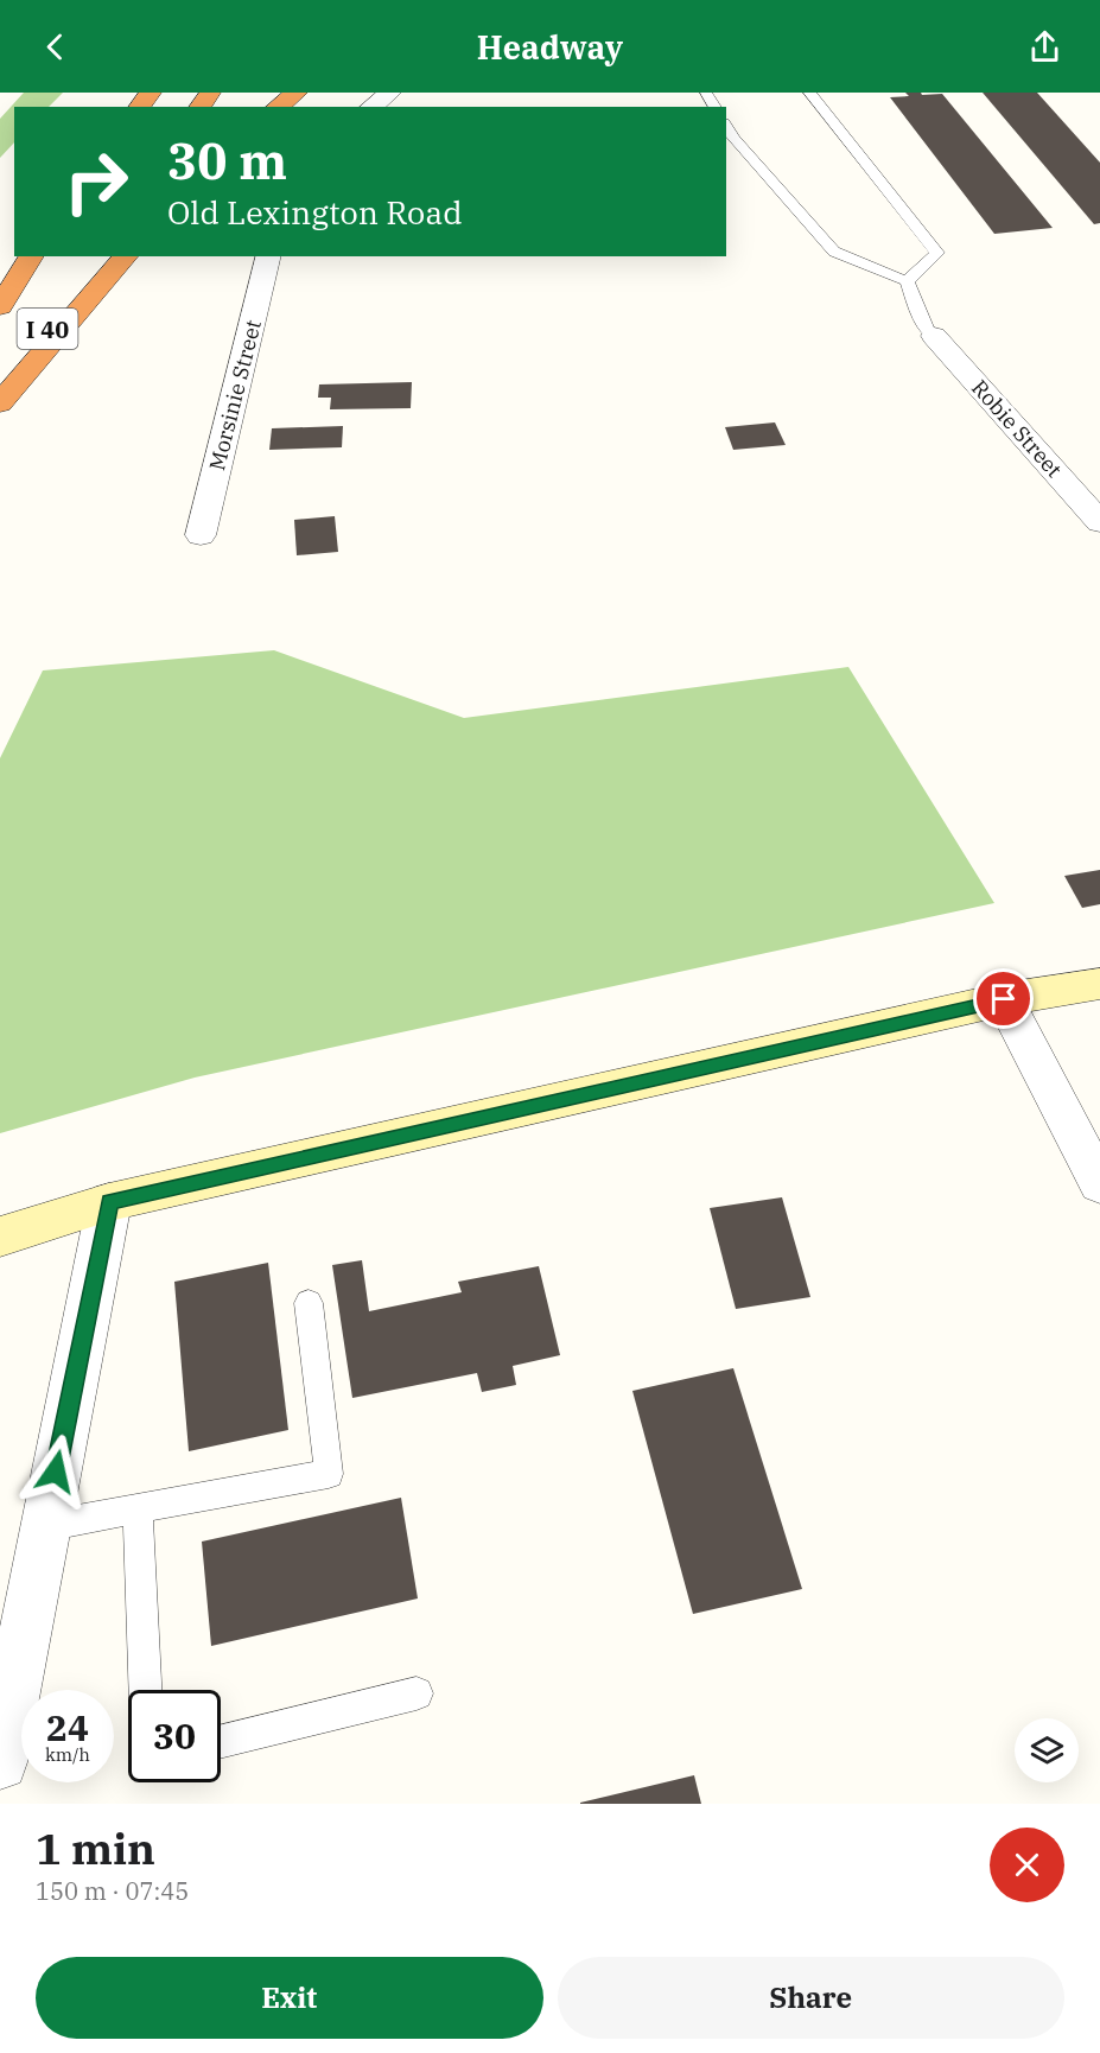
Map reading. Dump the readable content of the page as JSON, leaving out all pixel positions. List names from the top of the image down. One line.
{"streets":{"highway":["I 40"],"street":["Morsinie Street","Robie Street"]},"page":{"header":"Headway","turn":["30 m","Old Lexington Road"],"speed":"24 km/h","limit":"30","heading":["1 min","150 m · 07:45"],"buttons":["Exit","Share"]}}
